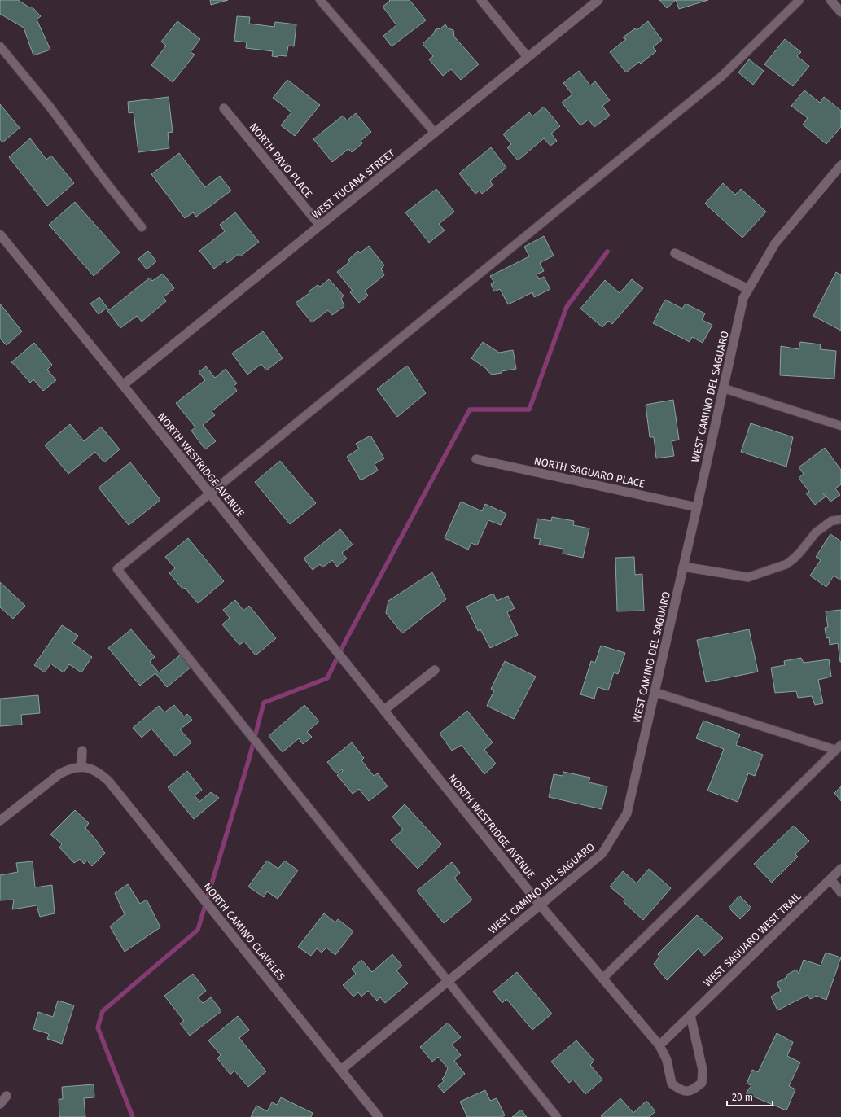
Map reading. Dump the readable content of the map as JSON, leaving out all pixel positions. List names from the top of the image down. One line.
{"streets":{"street":["NORTH PAVO PLACE","WEST TUCANA STREET","WEST CAMINO DEL SAGUARO","NORTH WESTRIDGE AVENUE","NORTH SAGUARO PLACE","NORTH CAMINO CLAVELES","WEST SAGUARO WEST TRAIL"]},"crossings":[["NORTH PAVO PLACE","WEST TUCANA STREET"],["WEST TUCANA STREET","NORTH WESTRIDGE AVENUE"],["WEST CAMINO DEL SAGUARO","NORTH WESTRIDGE AVENUE"],["WEST CAMINO DEL SAGUARO","NORTH SAGUARO PLACE"],["WEST CAMINO DEL SAGUARO","NORTH CAMINO CLAVELES"],["NORTH WESTRIDGE AVENUE","WEST SAGUARO WEST TRAIL"]],"scale_bar":"20 m"}
